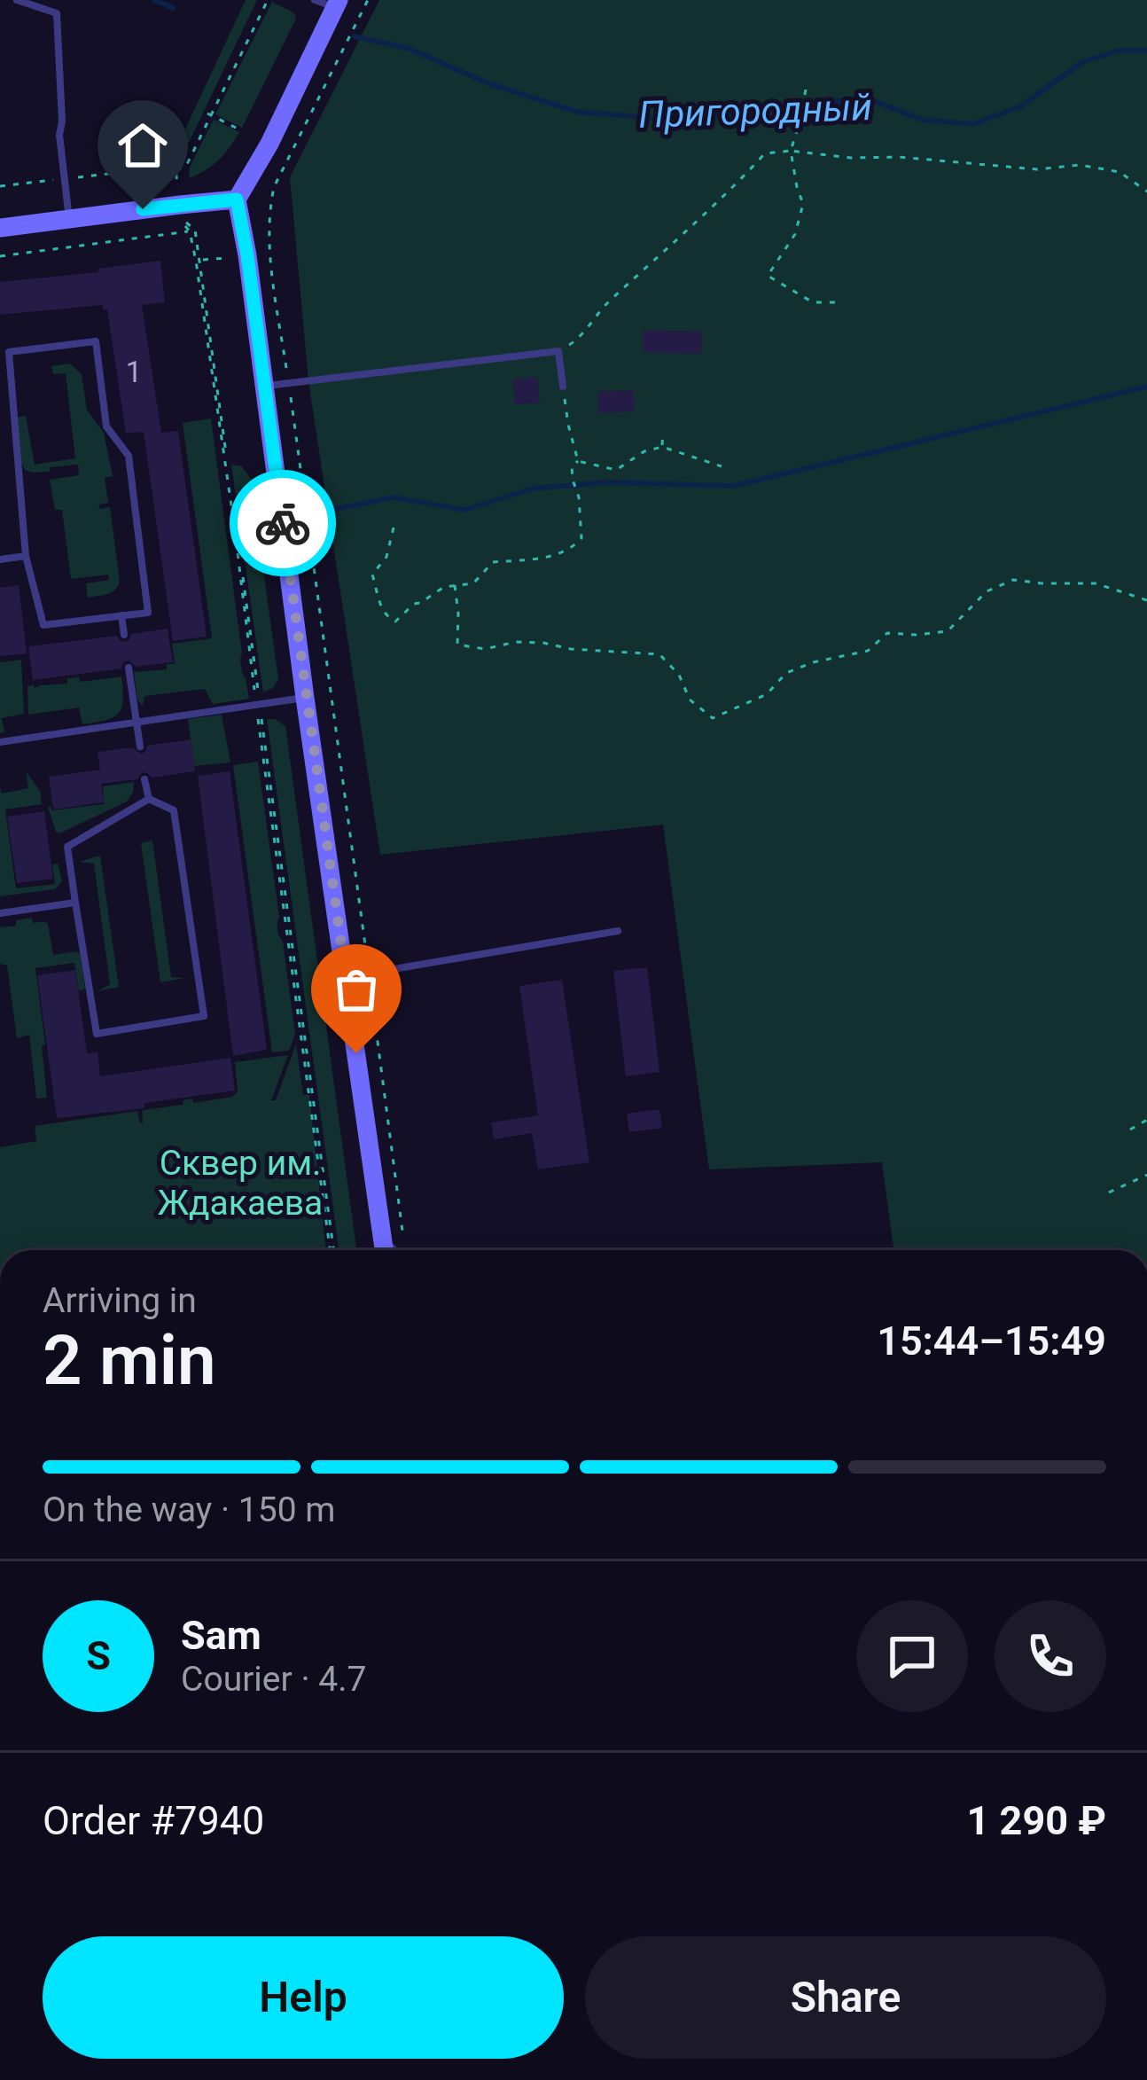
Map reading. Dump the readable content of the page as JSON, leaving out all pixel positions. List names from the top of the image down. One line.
{"water":["Пригородный"],"parks":["Сквер им. Ждакаева"],"house_numbers":["1"],"page":{"heading":["2 min","Arriving in","15:44–15:49"],"panel":["Sam","Courier · 4.7","Order #7940","1 290 ₽"],"bar":"On the way · 150 m","round":"S","buttons":["Help","Share"]}}
